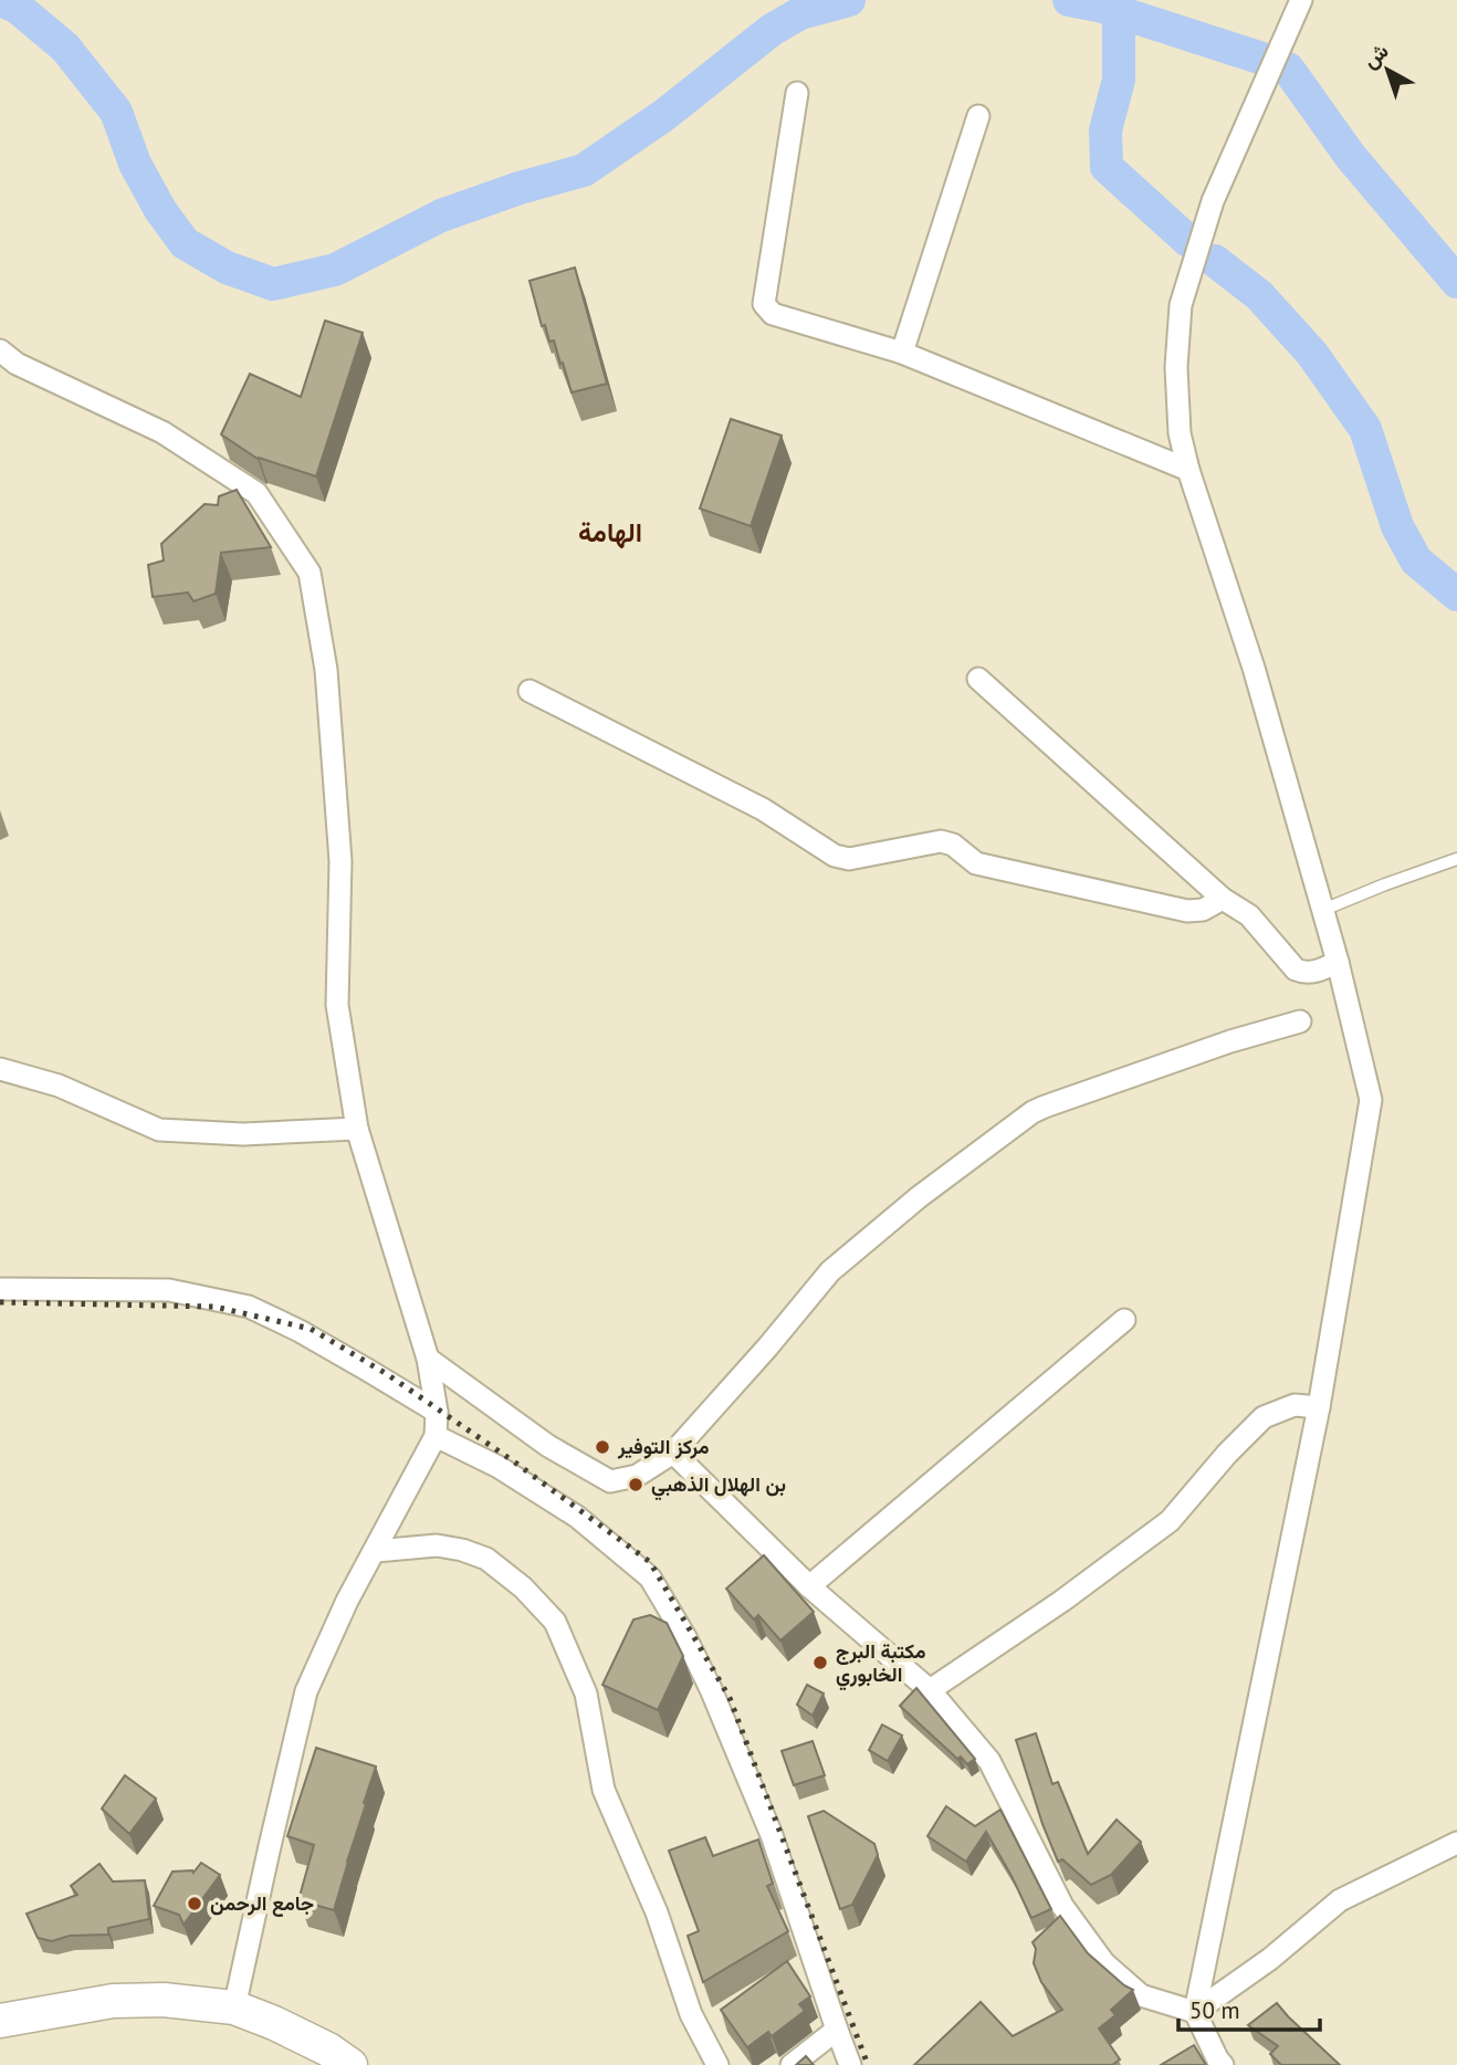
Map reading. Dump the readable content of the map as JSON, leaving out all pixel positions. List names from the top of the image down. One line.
{"districts":["الهامة"],"places":["مركز التوفير","بن الهلال الذهبي","مكتبة البرج الخابوري","جامع الرحمن"],"scale_bar":"50 m","north":"top left"}
